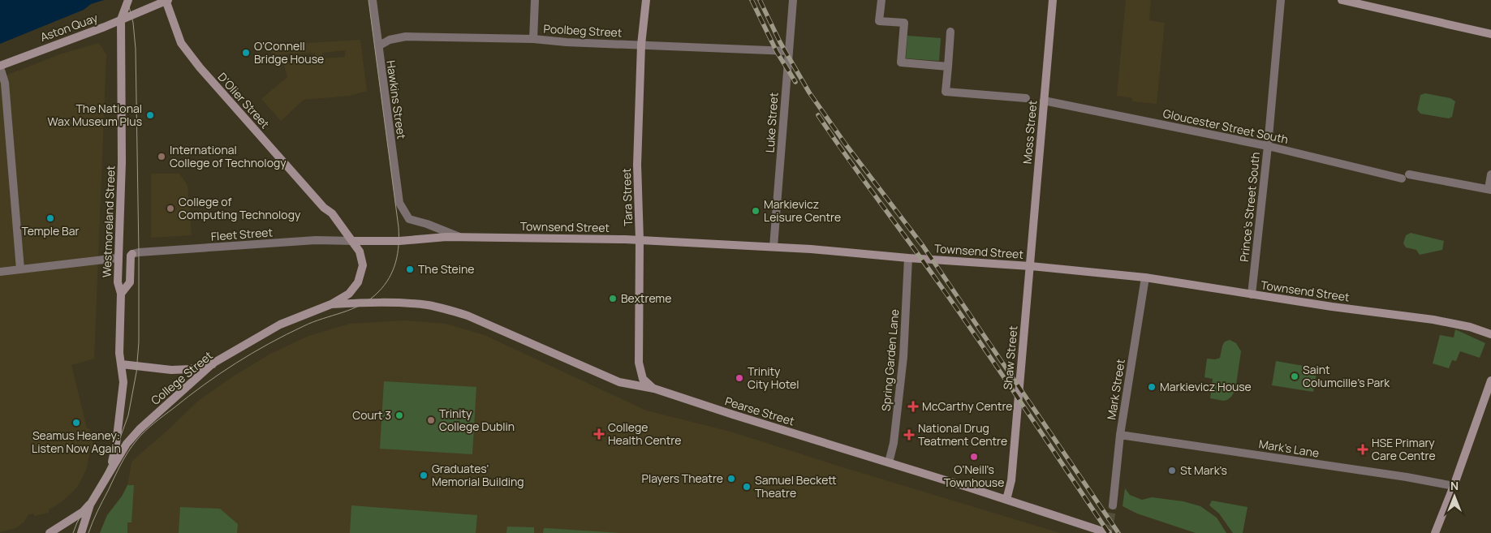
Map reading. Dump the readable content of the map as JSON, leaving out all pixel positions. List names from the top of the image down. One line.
{"streets":{"main road":["Aston Quay","D'Olier Street","Moss Street","Tara Street","Westmoreland Street","Townsend Street","Shaw Street","College Street","Pearse Street"],"street":["Poolbeg Street","Hawkins Street","Luke Street","Gloucester Street South","Prince's Street South","Fleet Street","Spring Garden Lane","Mark Street","Mark's Lane"]},"crossings":[["Aston Quay","D'Olier Street"],["Aston Quay","Westmoreland Street"],["Poolbeg Street","Hawkins Street"],["Poolbeg Street","Luke Street"],["Poolbeg Street","Tara Street"],["Hawkins Street","Townsend Street"],["D'Olier Street","Townsend Street"],["D'Olier Street","Fleet Street"],["D'Olier Street","College Street"],["Luke Street","Townsend Street"],["Gloucester Street South","Moss Street"],["Gloucester Street South","Prince's Street South"],["Moss Street","Townsend Street"],["Moss Street","Shaw Street"],["Tara Street","Townsend Street"],["Tara Street","Pearse Street"],["Prince's Street South","Townsend Street"],["Westmoreland Street","College Street"],["Townsend Street","Fleet Street"],["Townsend Street","Shaw Street"],["Townsend Street","Spring Garden Lane"],["Townsend Street","College Street"],["Townsend Street","Mark Street"],["Fleet Street","College Street"],["Shaw Street","Pearse Street"],["Spring Garden Lane","Pearse Street"],["College Street","Pearse Street"],["Mark Street","Mark's Lane"]],"places":{"other":["O'Connell Bridge House","The National Wax Museum Plus","International College of Technology","College of Computing Technology","Markievicz Leisure Centre","Temple Bar","The Steine","Bextreme","Saint Columcille's Park","Trinity City Hotel","Markievicz House","Court 3","Trinity College Dublin","Seamus Heaney: Listen Now Again","O’Neill's Townhouse","St Mark's","Graduates' Memorial Building","Players Theatre","Samuel Beckett Theatre"],"health":["McCarthy Centre","College Health Centre","National Drug Teatment Centre","HSE Primary Care Centre"]},"north":"top"}
